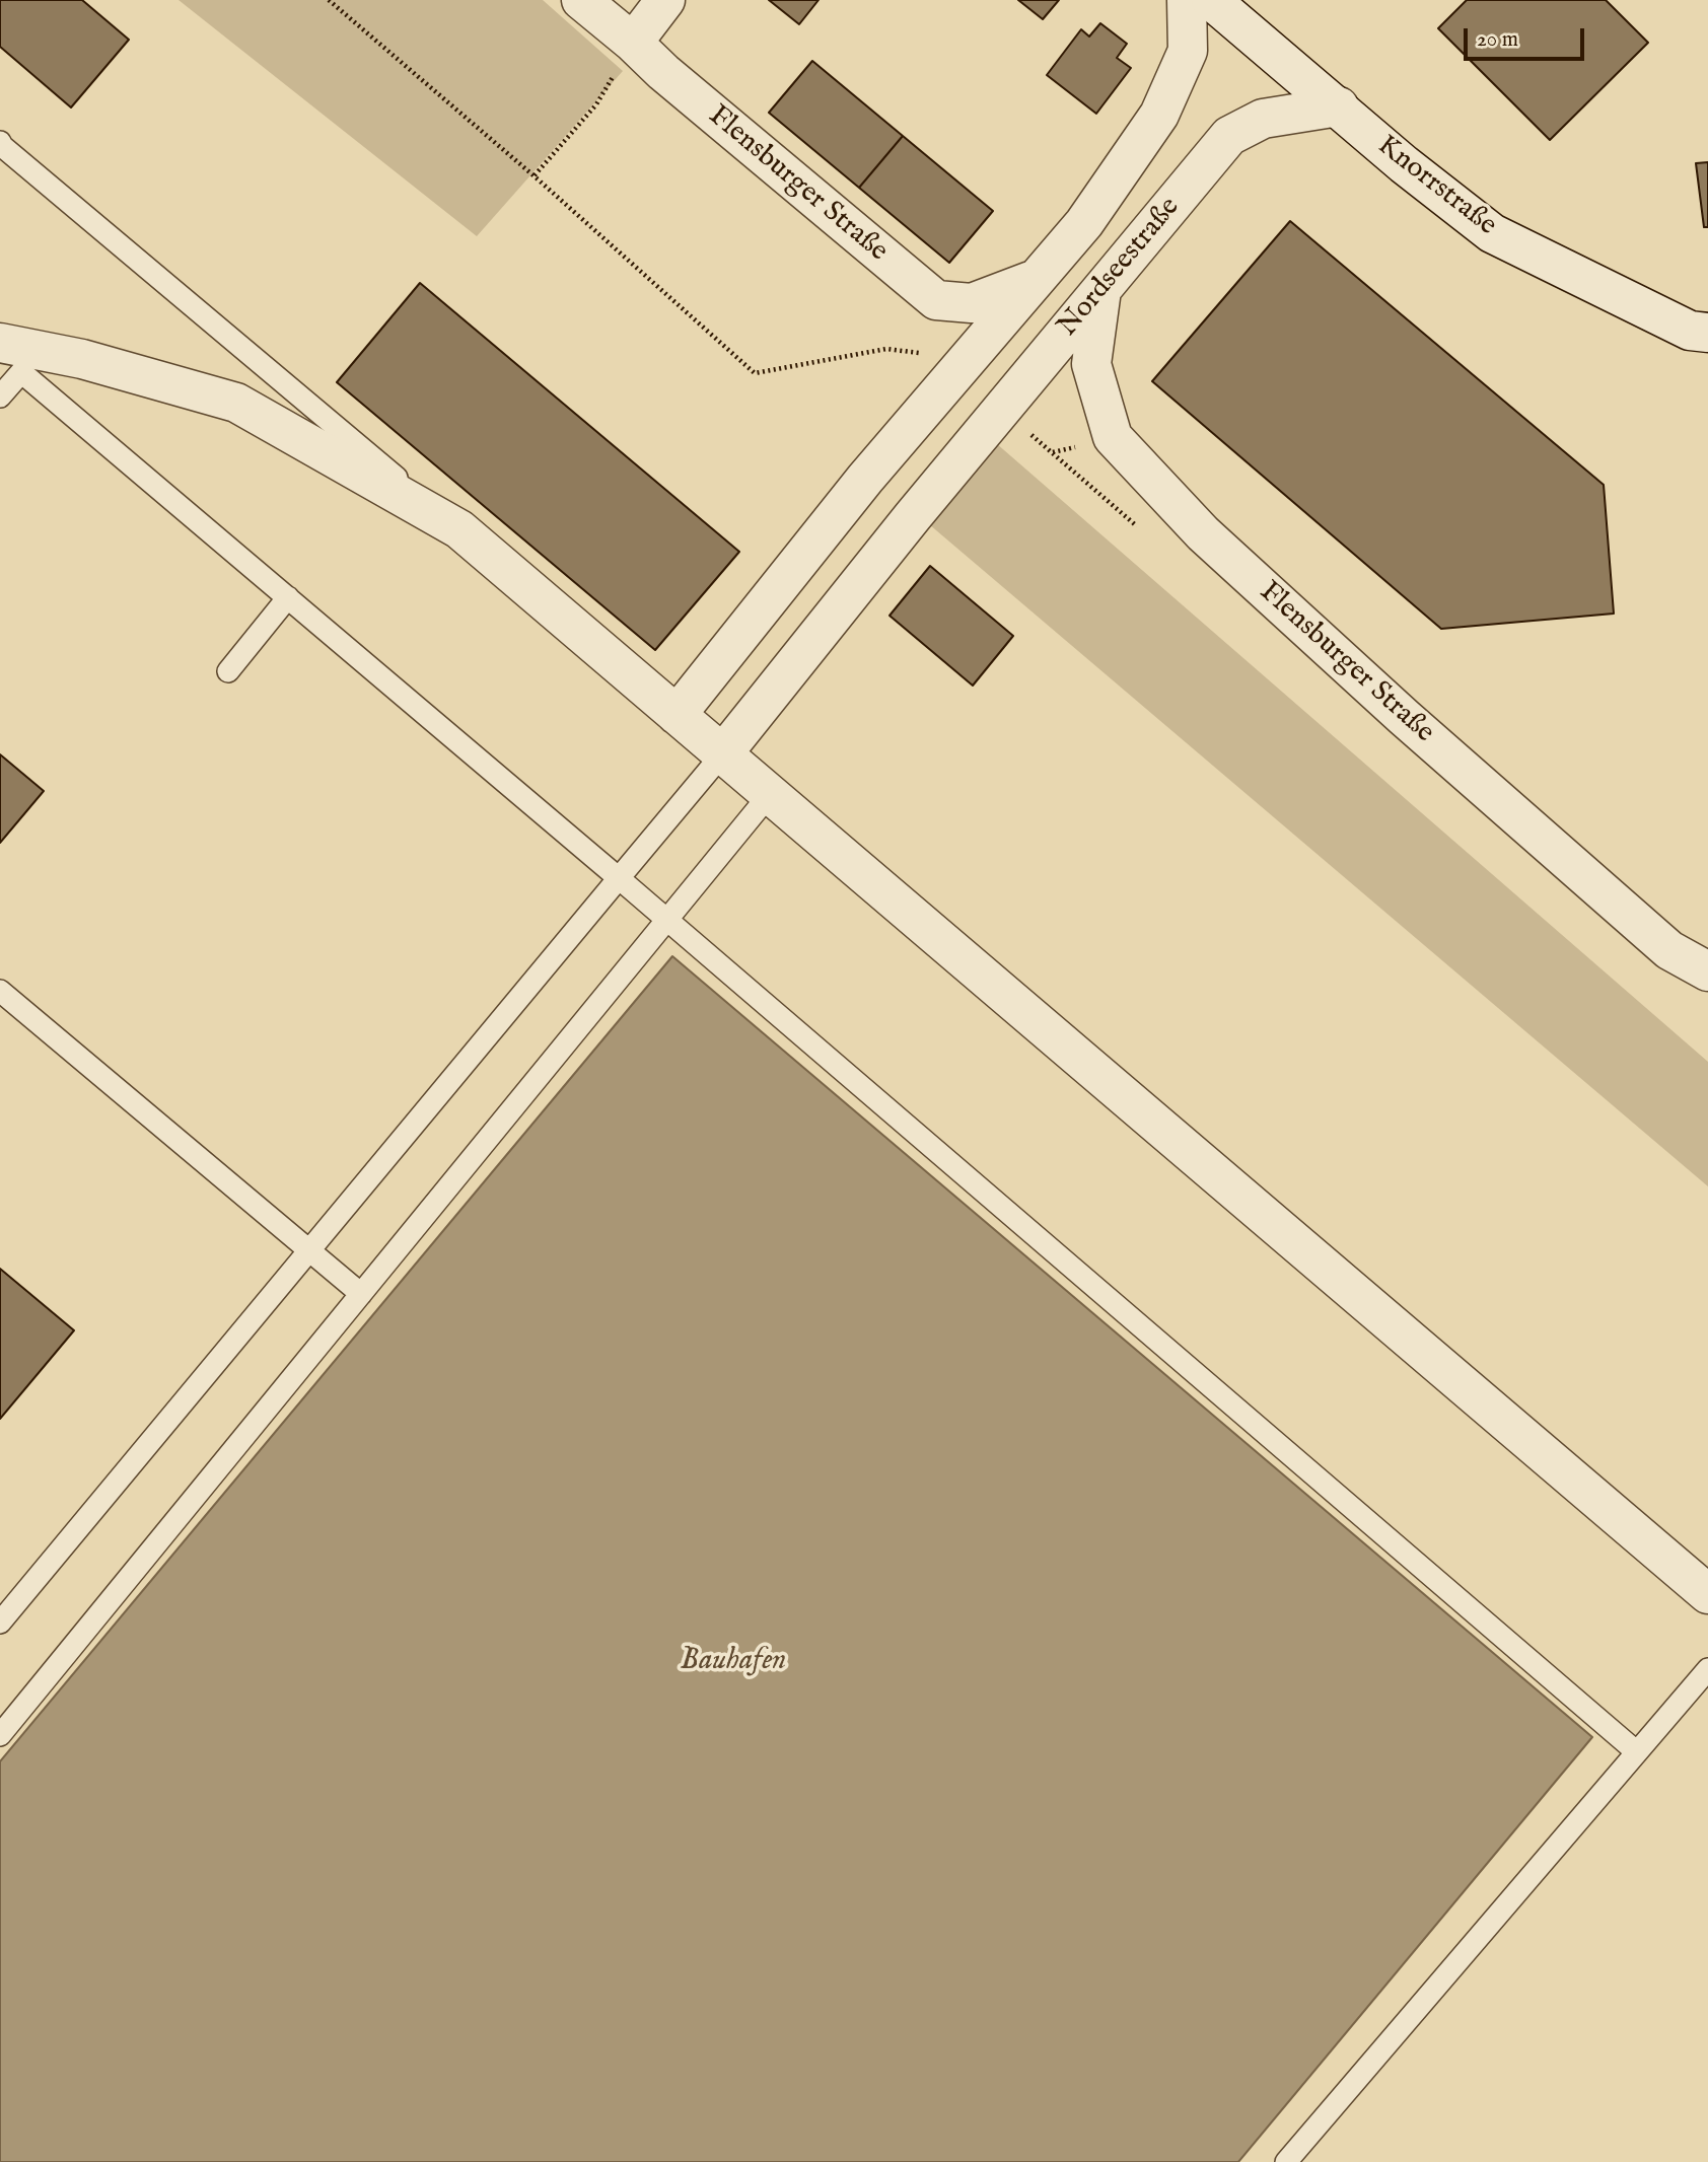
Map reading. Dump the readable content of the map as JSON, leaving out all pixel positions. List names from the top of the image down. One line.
{"streets":{"street":["Flensburger Straße","Knorrstraße","Nordseestraße"]},"crossings":[["Flensburger Straße","Nordseestraße"],["Knorrstraße","Nordseestraße"]],"water":["Bauhafen"],"scale_bar":"20 m"}
